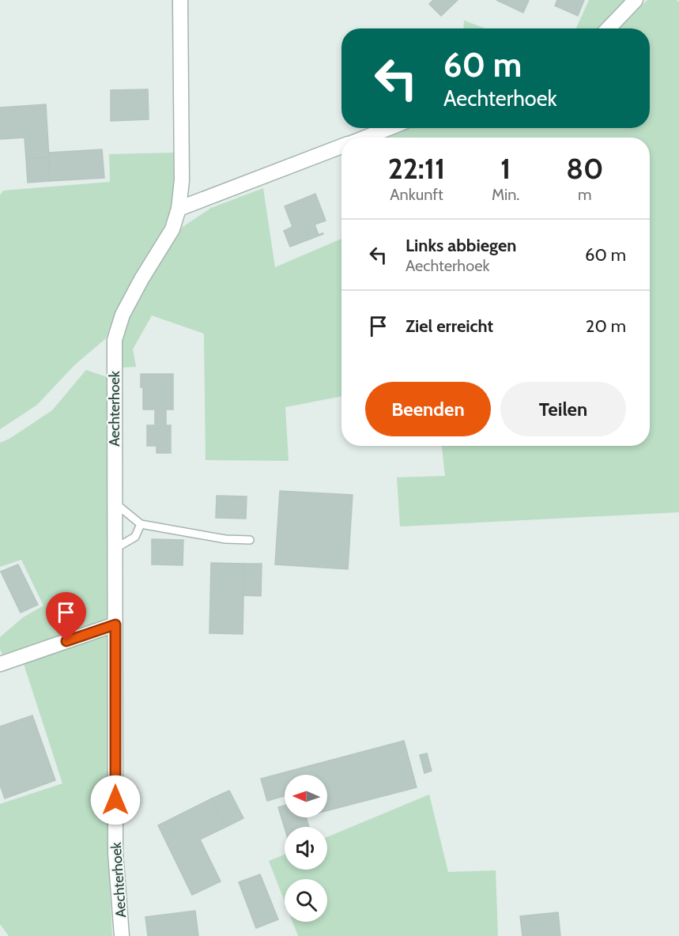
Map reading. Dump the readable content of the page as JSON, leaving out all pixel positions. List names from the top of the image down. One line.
{"streets":{"street":["Aechterhoek"]},"north":"left","page":{"turn":["60 m","Aechterhoek"],"eta":["22:11","Ankunft","1","Min.","80","m"],"list":[{"name":"Links abbiegen","note":"Aechterhoek","value":"60 m"},{"name":"Ziel erreicht","value":"20 m"}],"buttons":["Beenden","Teilen"]}}
